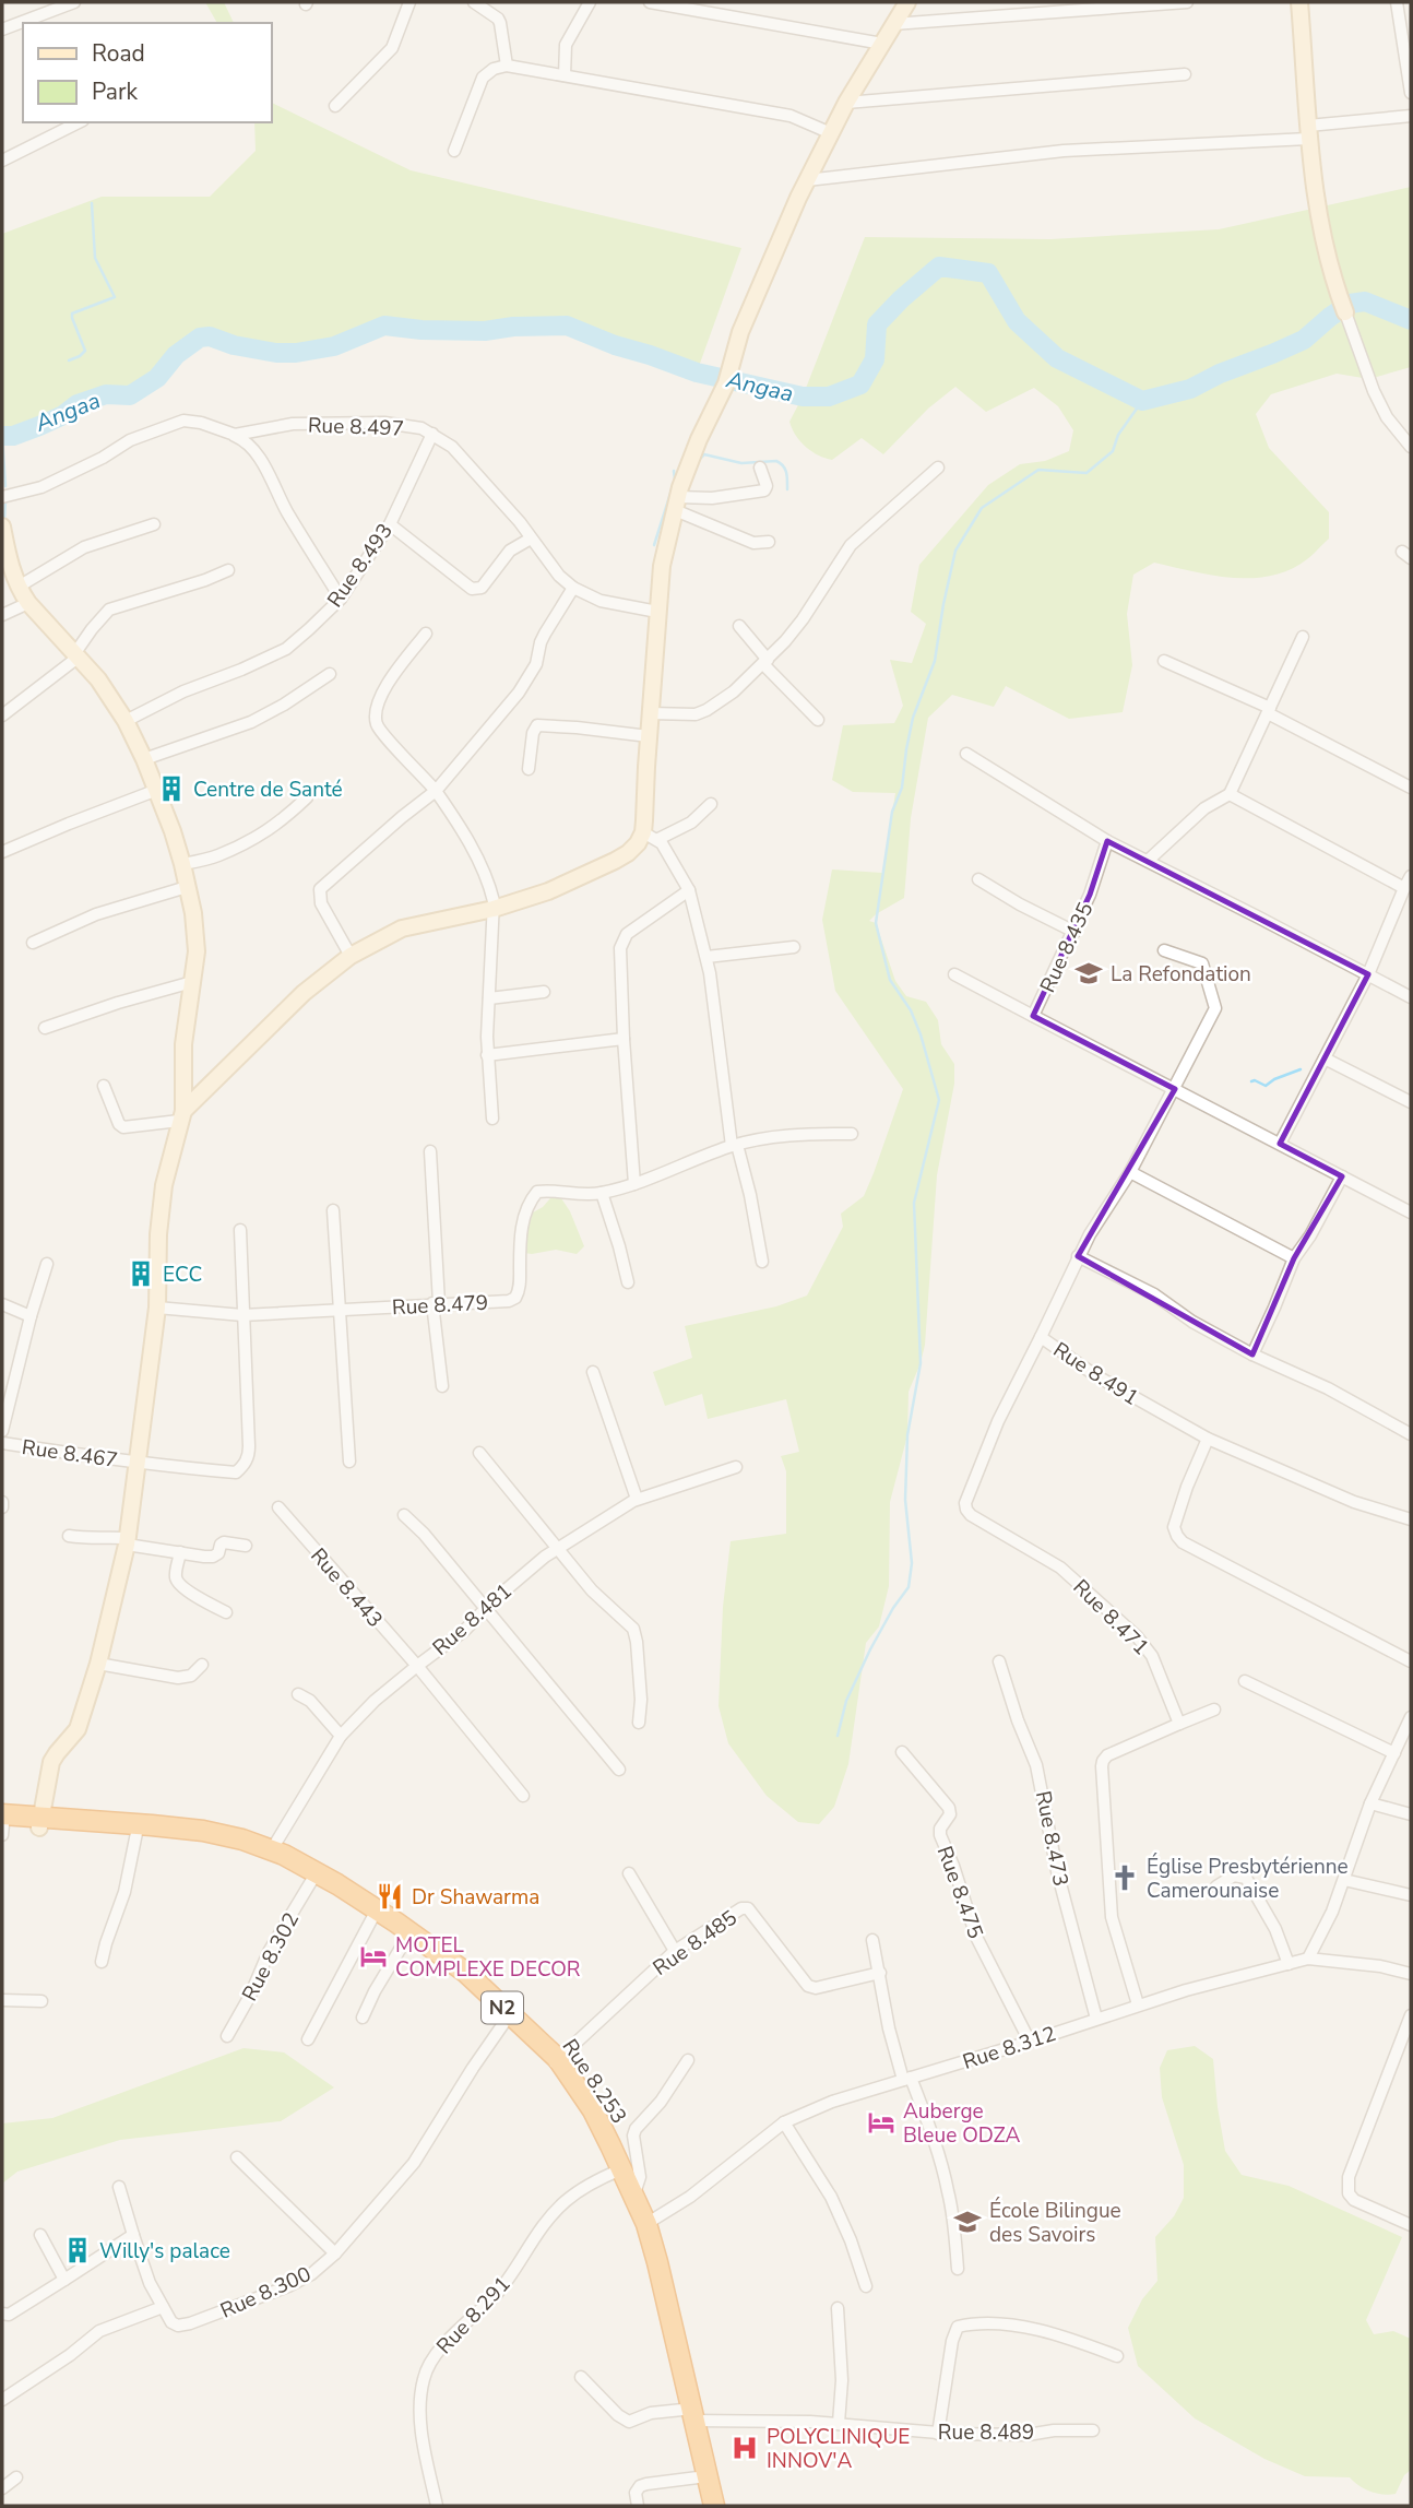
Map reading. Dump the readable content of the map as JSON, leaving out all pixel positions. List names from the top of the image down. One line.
{"streets":{"highway":["N2","Rue 8.253"],"street":["Rue 8.497","Rue 8.493","Rue 8.435","Rue 8.479","Rue 8.491","Rue 8.467","Rue 8.443","Rue 8.471","Rue 8.481","Rue 8.473","Rue 8.475","Rue 8.485","Rue 8.302","Rue 8.312","Rue 8.300","Rue 8.291","Rue 8.489"]},"crossings":[["Rue 8.497","Rue 8.493"],["Rue 8.435","Rue 8.491"],["Rue 8.479","Rue 8.467"],["Rue 8.491","Rue 8.471"],["Rue 8.443","Rue 8.481"],["Rue 8.481","Rue 8.253"],["Rue 8.473","Rue 8.312"],["Rue 8.475","Rue 8.312"],["Rue 8.485","Rue 8.253"],["Rue 8.302","Rue 8.253"],["Rue 8.312","Rue 8.253"],["Rue 8.253","Rue 8.300"],["Rue 8.253","Rue 8.291"],["Rue 8.253","Rue 8.489"]],"water":["Angaa"],"places":{"building":["Centre de Santé","ECC","Willy's palace"],"school or university":["La Refondation","École Bilingue des Savoirs"],"church":["Église Presbytérienne Camerounaise"],"restaurant":["Dr Shawarma"],"hotel":["MOTEL COMPLEXE DECOR","Auberge Bleue ODZA"],"hospital":["POLYCLINIQUE INNOV'A"]},"legend":["Road","Park"]}
